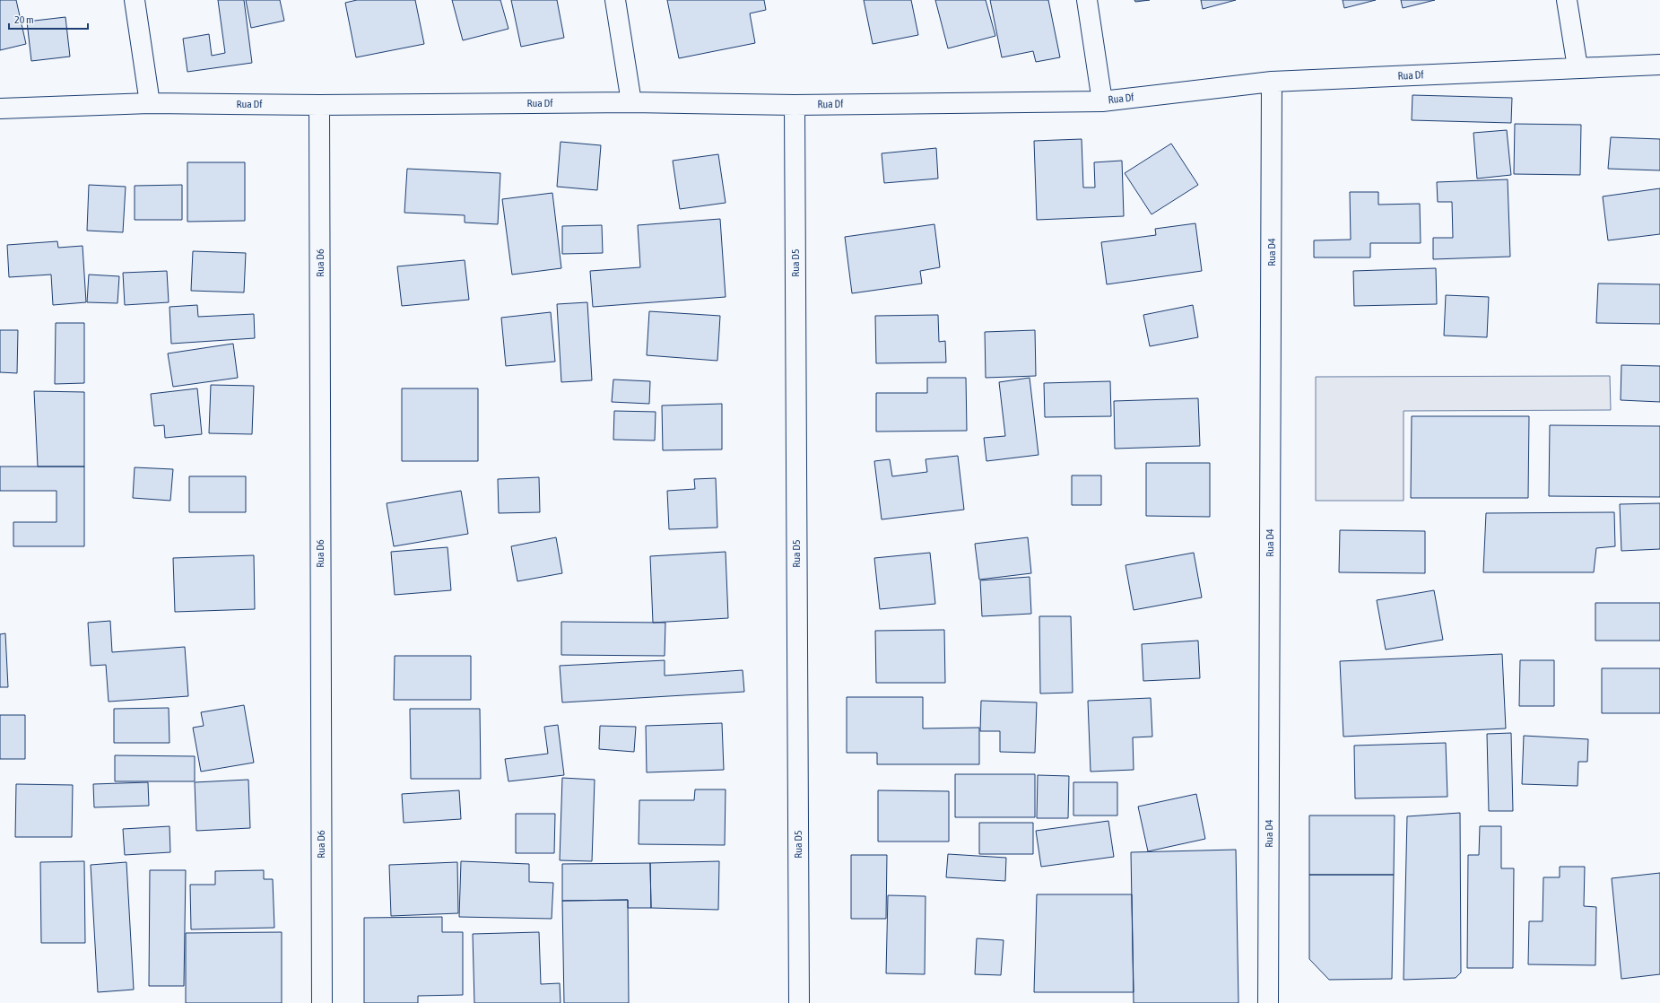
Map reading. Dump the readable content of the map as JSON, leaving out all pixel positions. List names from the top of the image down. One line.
{"streets":{"street":["Rua Df","Rua D4","Rua D6","Rua D5"]},"crossings":[["Rua Df","Rua D4"],["Rua Df","Rua D6"],["Rua Df","Rua D5"]],"scale_bar":"20 m"}
